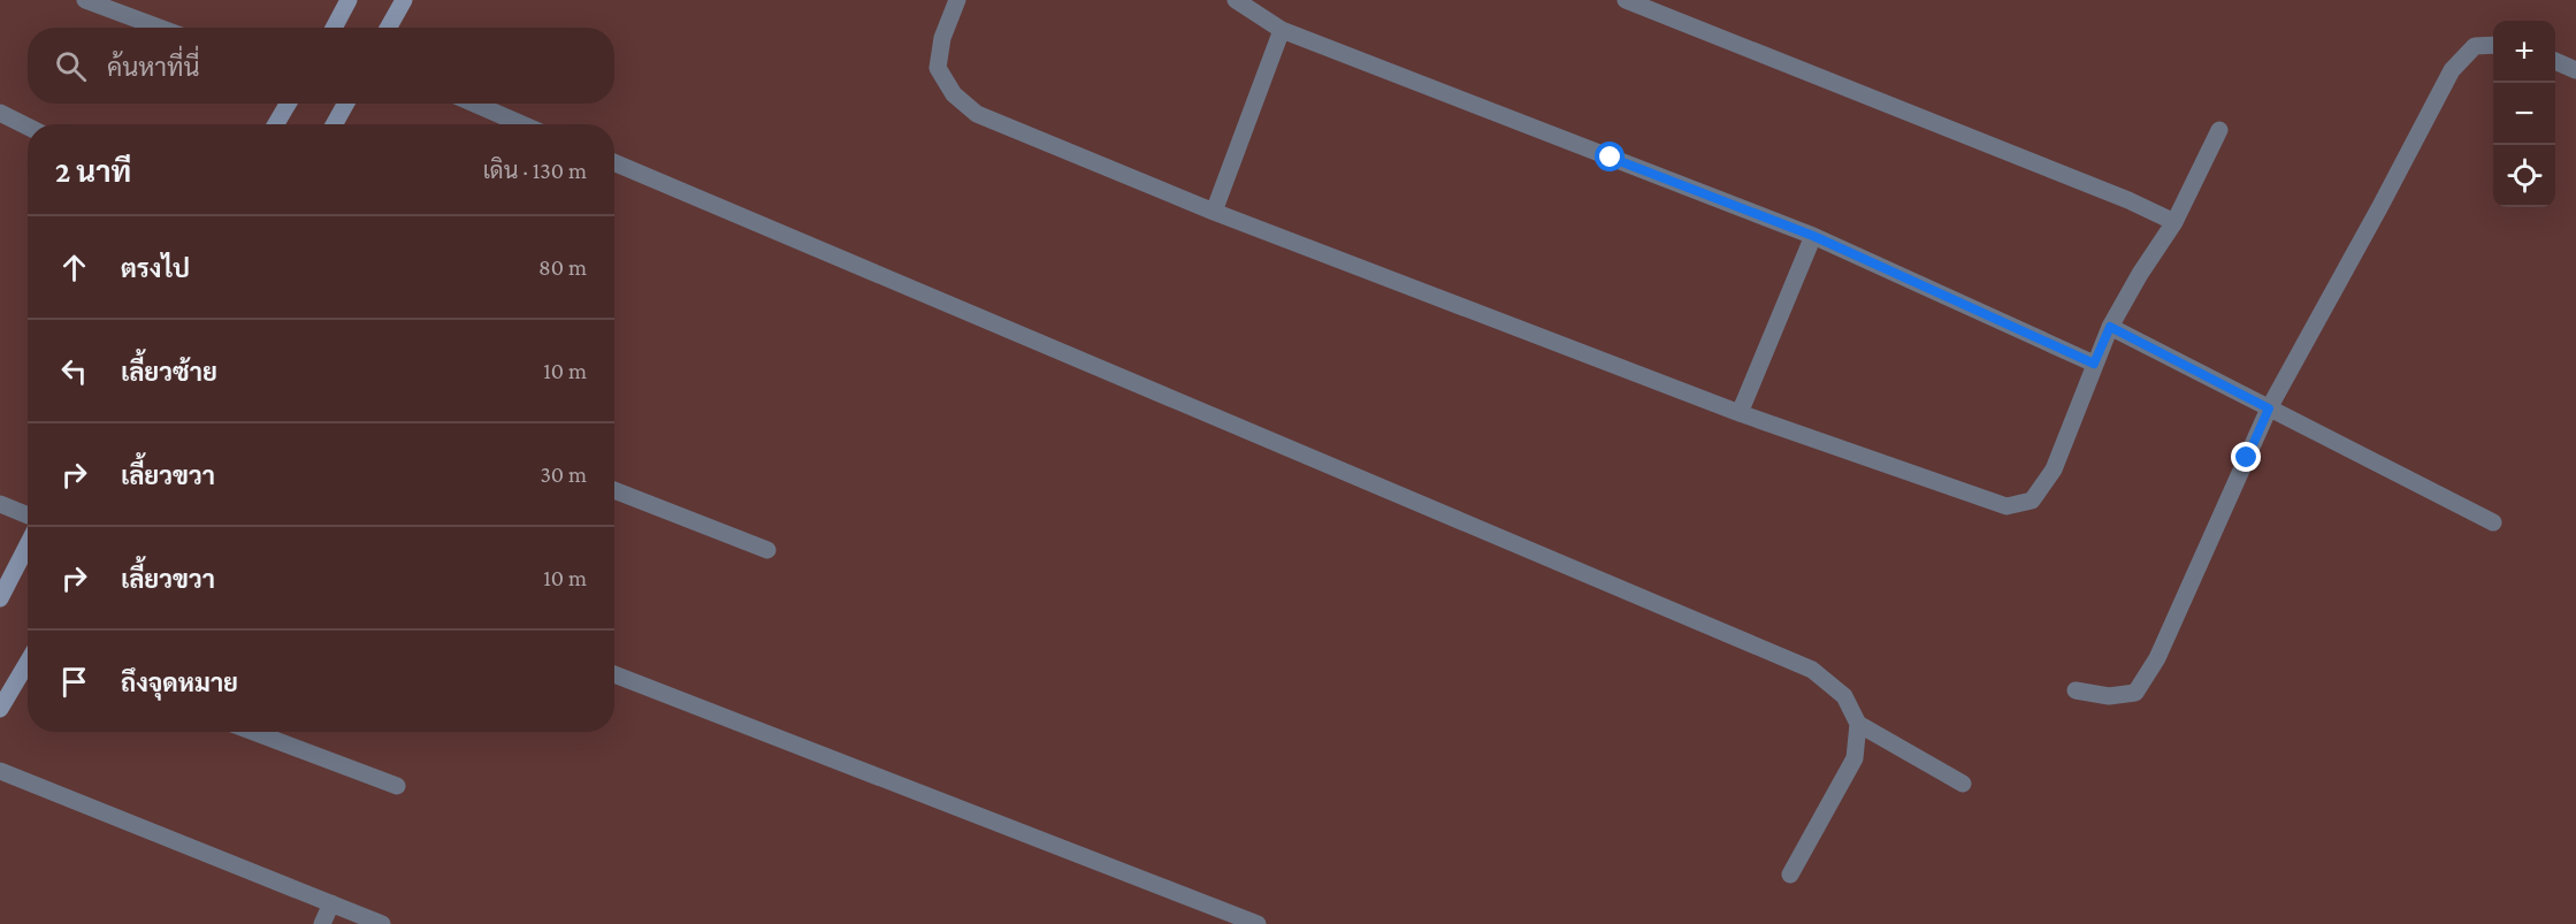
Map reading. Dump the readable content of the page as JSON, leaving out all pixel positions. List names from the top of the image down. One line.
{"page":{"map_buttons":["+","−"],"search":"ค้นหาที่นี่","heading":["2 นาที","เดิน · 130 m"],"list":[["ตรงไป","80 m"],["เลี้ยวซ้าย","10 m"],["เลี้ยวขวา","30 m"],["เลี้ยวขวา","10 m"],"ถึงจุดหมาย"]}}
